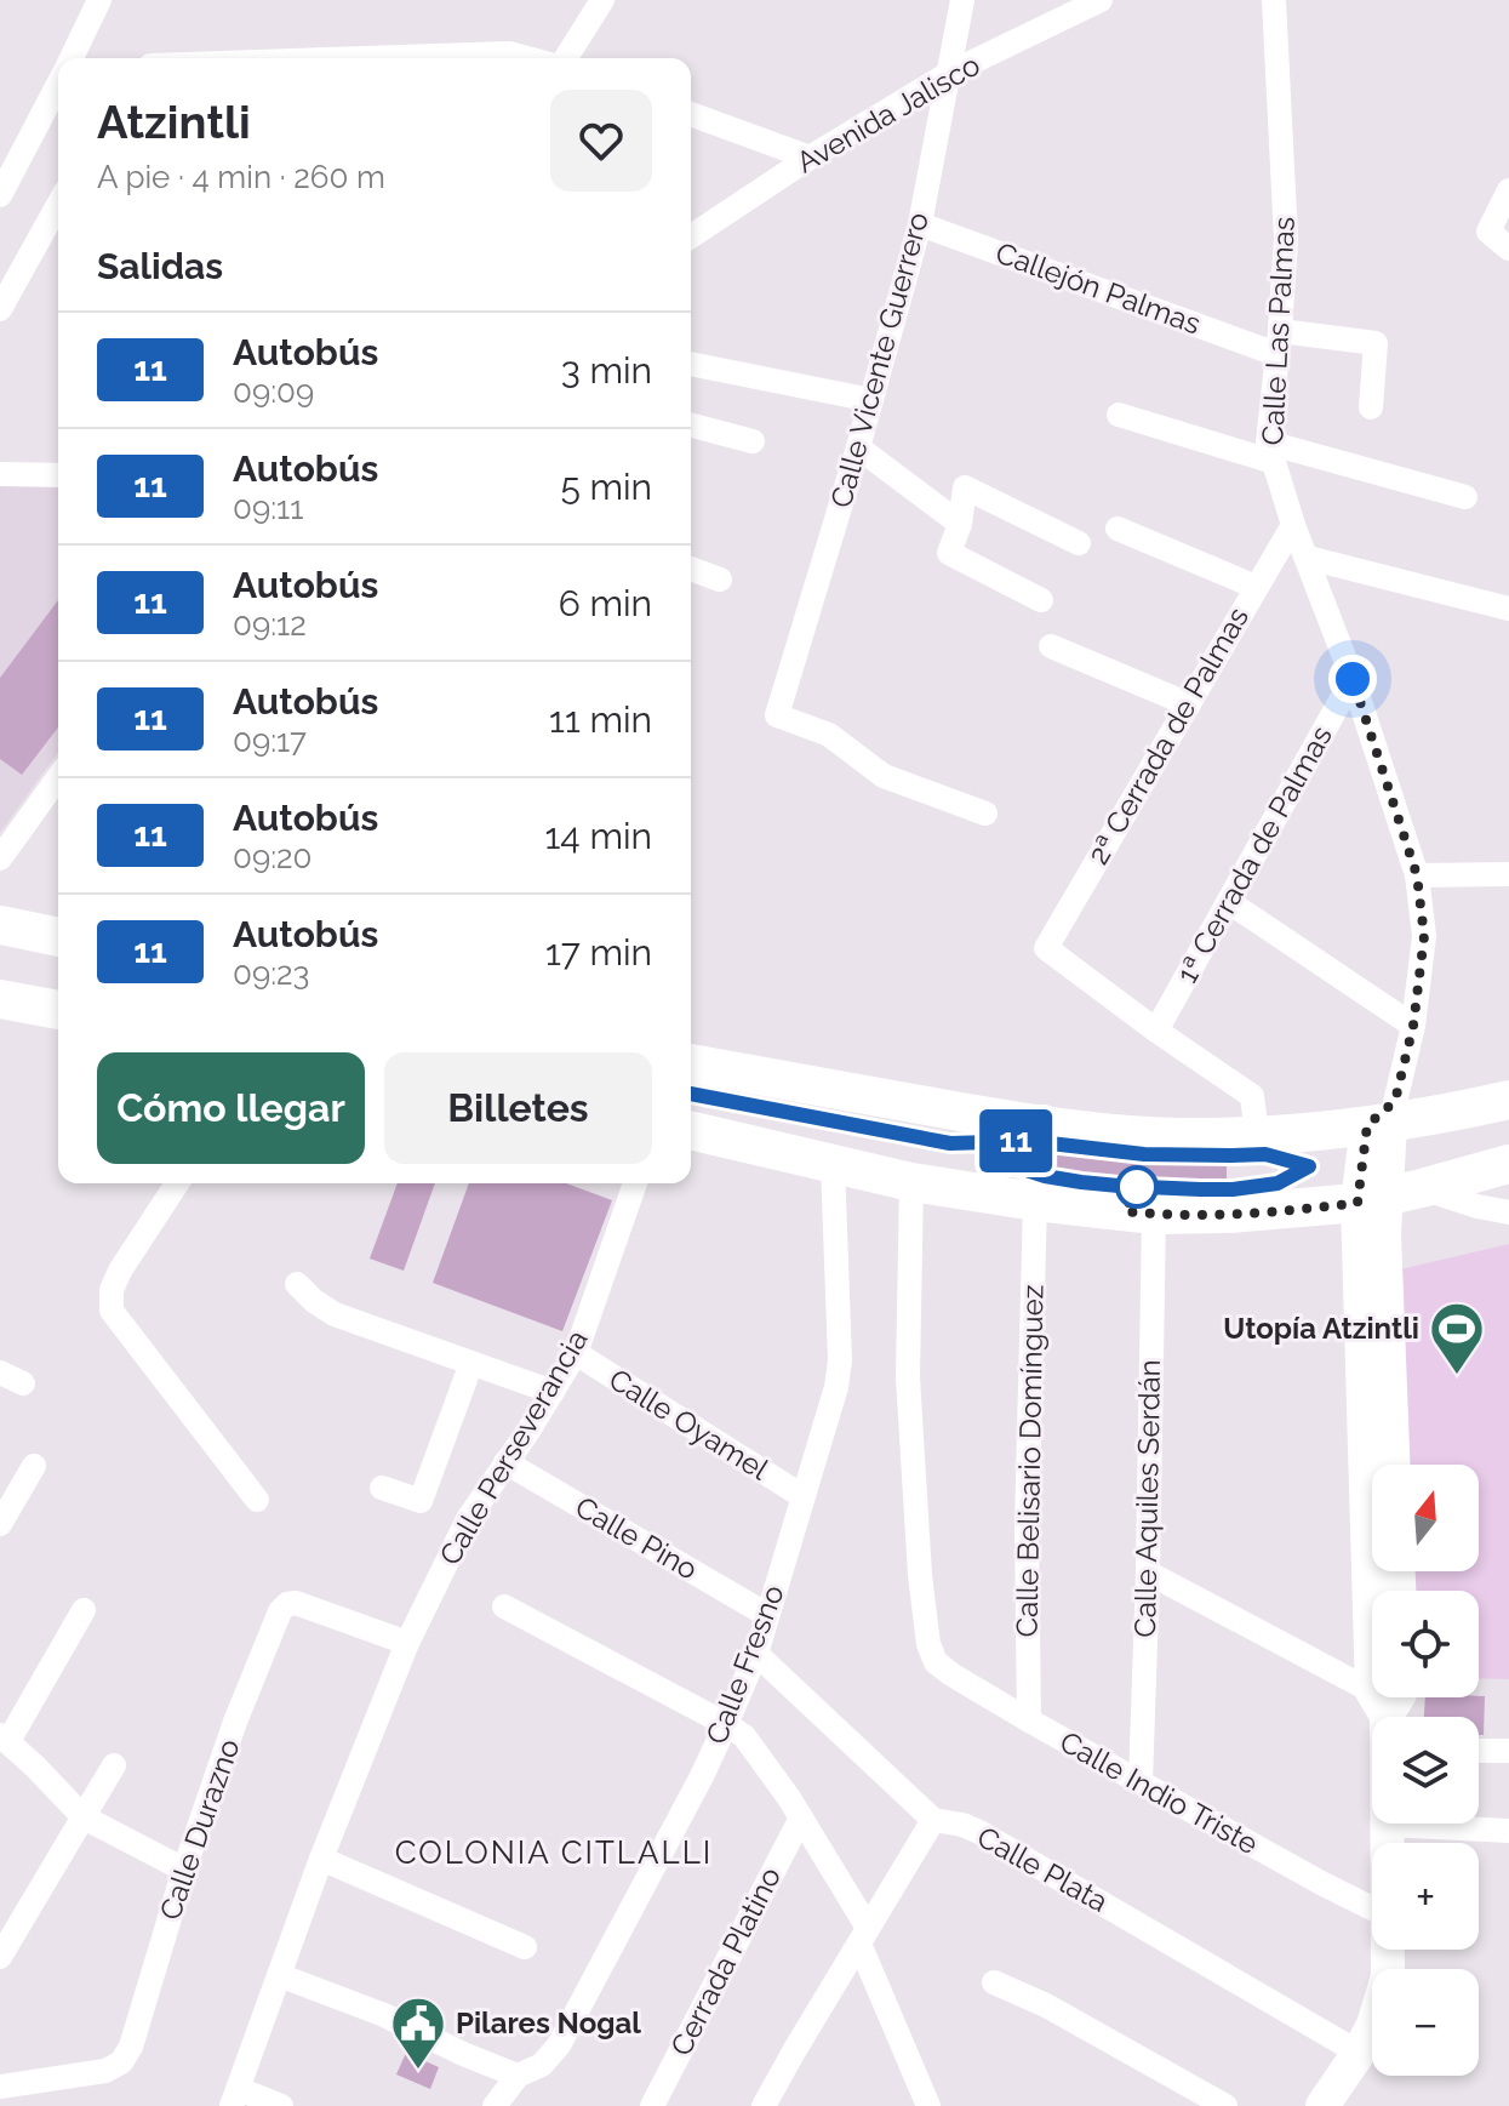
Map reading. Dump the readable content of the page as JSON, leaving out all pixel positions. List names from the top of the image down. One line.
{"streets":{"street":["Avenida Jalisco","Callejón Palmas","Calle Las Palmas","Calle Vicente Guerrero","2ª Cerrada de Palmas","1ª Cerrada de Palmas","Calle Oyamel","Calle Perseverancia","Calle Belisario Domínguez","Calle Aquiles Serdán","Calle Pino","Calle Fresno","Calle Indio Triste","Calle Durazno","Calle Plata","Cerrada Platino"]},"crossings":[["Avenida Jalisco","Calle Vicente Guerrero"],["Callejón Palmas","Calle Las Palmas"],["Callejón Palmas","Calle Vicente Guerrero"],["Calle Las Palmas","2ª Cerrada de Palmas"],["Calle Las Palmas","1ª Cerrada de Palmas"],["2ª Cerrada de Palmas","1ª Cerrada de Palmas"],["Calle Oyamel","Calle Perseverancia"],["Calle Oyamel","Calle Fresno"],["Calle Perseverancia","Calle Pino"],["Calle Perseverancia","Calle Durazno"],["Calle Belisario Domínguez","Calle Indio Triste"],["Calle Aquiles Serdán","Calle Indio Triste"],["Calle Pino","Calle Fresno"],["Calle Fresno","Calle Plata"]],"districts":["COLONIA CITLALLI"],"places":{"sports":["Utopía Atzintli"],"public building":["Pilares Nogal"]},"lines":["bus line 11"],"north":"top","page":{"on_map":"11","heading":[["Atzintli","A pie · 4 min · 260 m"],"Salidas"],"list":[{"mark":"11","name":"Autobús","note":"09:09","value":"3 min"},{"mark":"11","name":"Autobús","note":"09:11","value":"5 min"},{"mark":"11","name":"Autobús","note":"09:12","value":"6 min"},{"mark":"11","name":"Autobús","note":"09:17","value":"11 min"},{"mark":"11","name":"Autobús","note":"09:20","value":"14 min"},{"mark":"11","name":"Autobús","note":"09:23","value":"17 min"}],"buttons":["Cómo llegar","Billetes"],"map_buttons":["+","−"]}}
